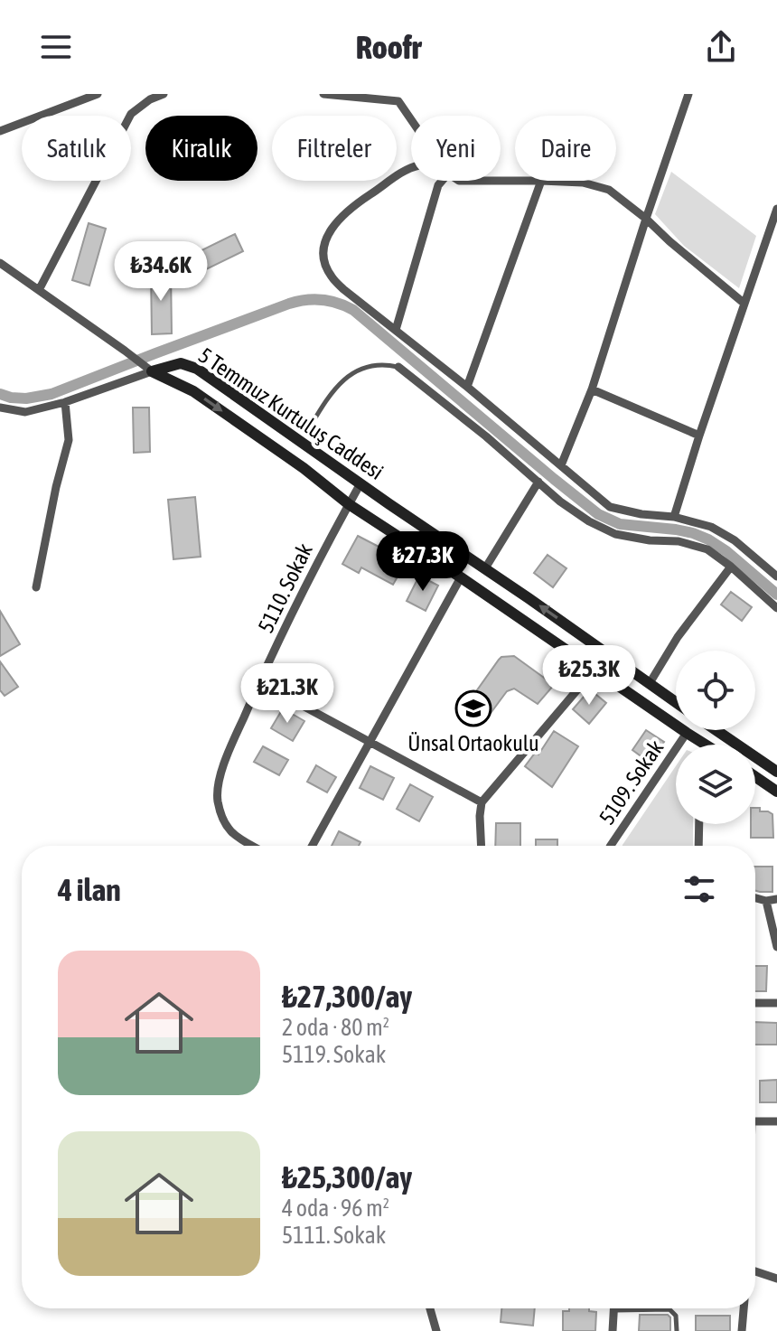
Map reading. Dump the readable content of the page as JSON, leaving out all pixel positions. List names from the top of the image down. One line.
{"streets":{"main road":["5 Temmuz Kurtuluş Caddesi"],"street":["5110. Sokak","5109. Sokak"]},"crossings":[["5 Temmuz Kurtuluş Caddesi","5110. Sokak"],["5 Temmuz Kurtuluş Caddesi","5109. Sokak"]],"places":{"school or university":["Ünsal Ortaokulu"]},"page":{"header":"Roofr","chip":["Satılık","Kiralık","Filtreler","Yeni","Daire"],"price":["₺34.6K","₺27.3K","₺25.3K","₺21.3K"],"heading":"4 ilan","list":[{"name":"₺27,300/ay","note":"2 oda · 80 m² · 5119. Sokak"},{"name":"₺25,300/ay","note":"4 oda · 96 m² · 5111. Sokak"}]}}
